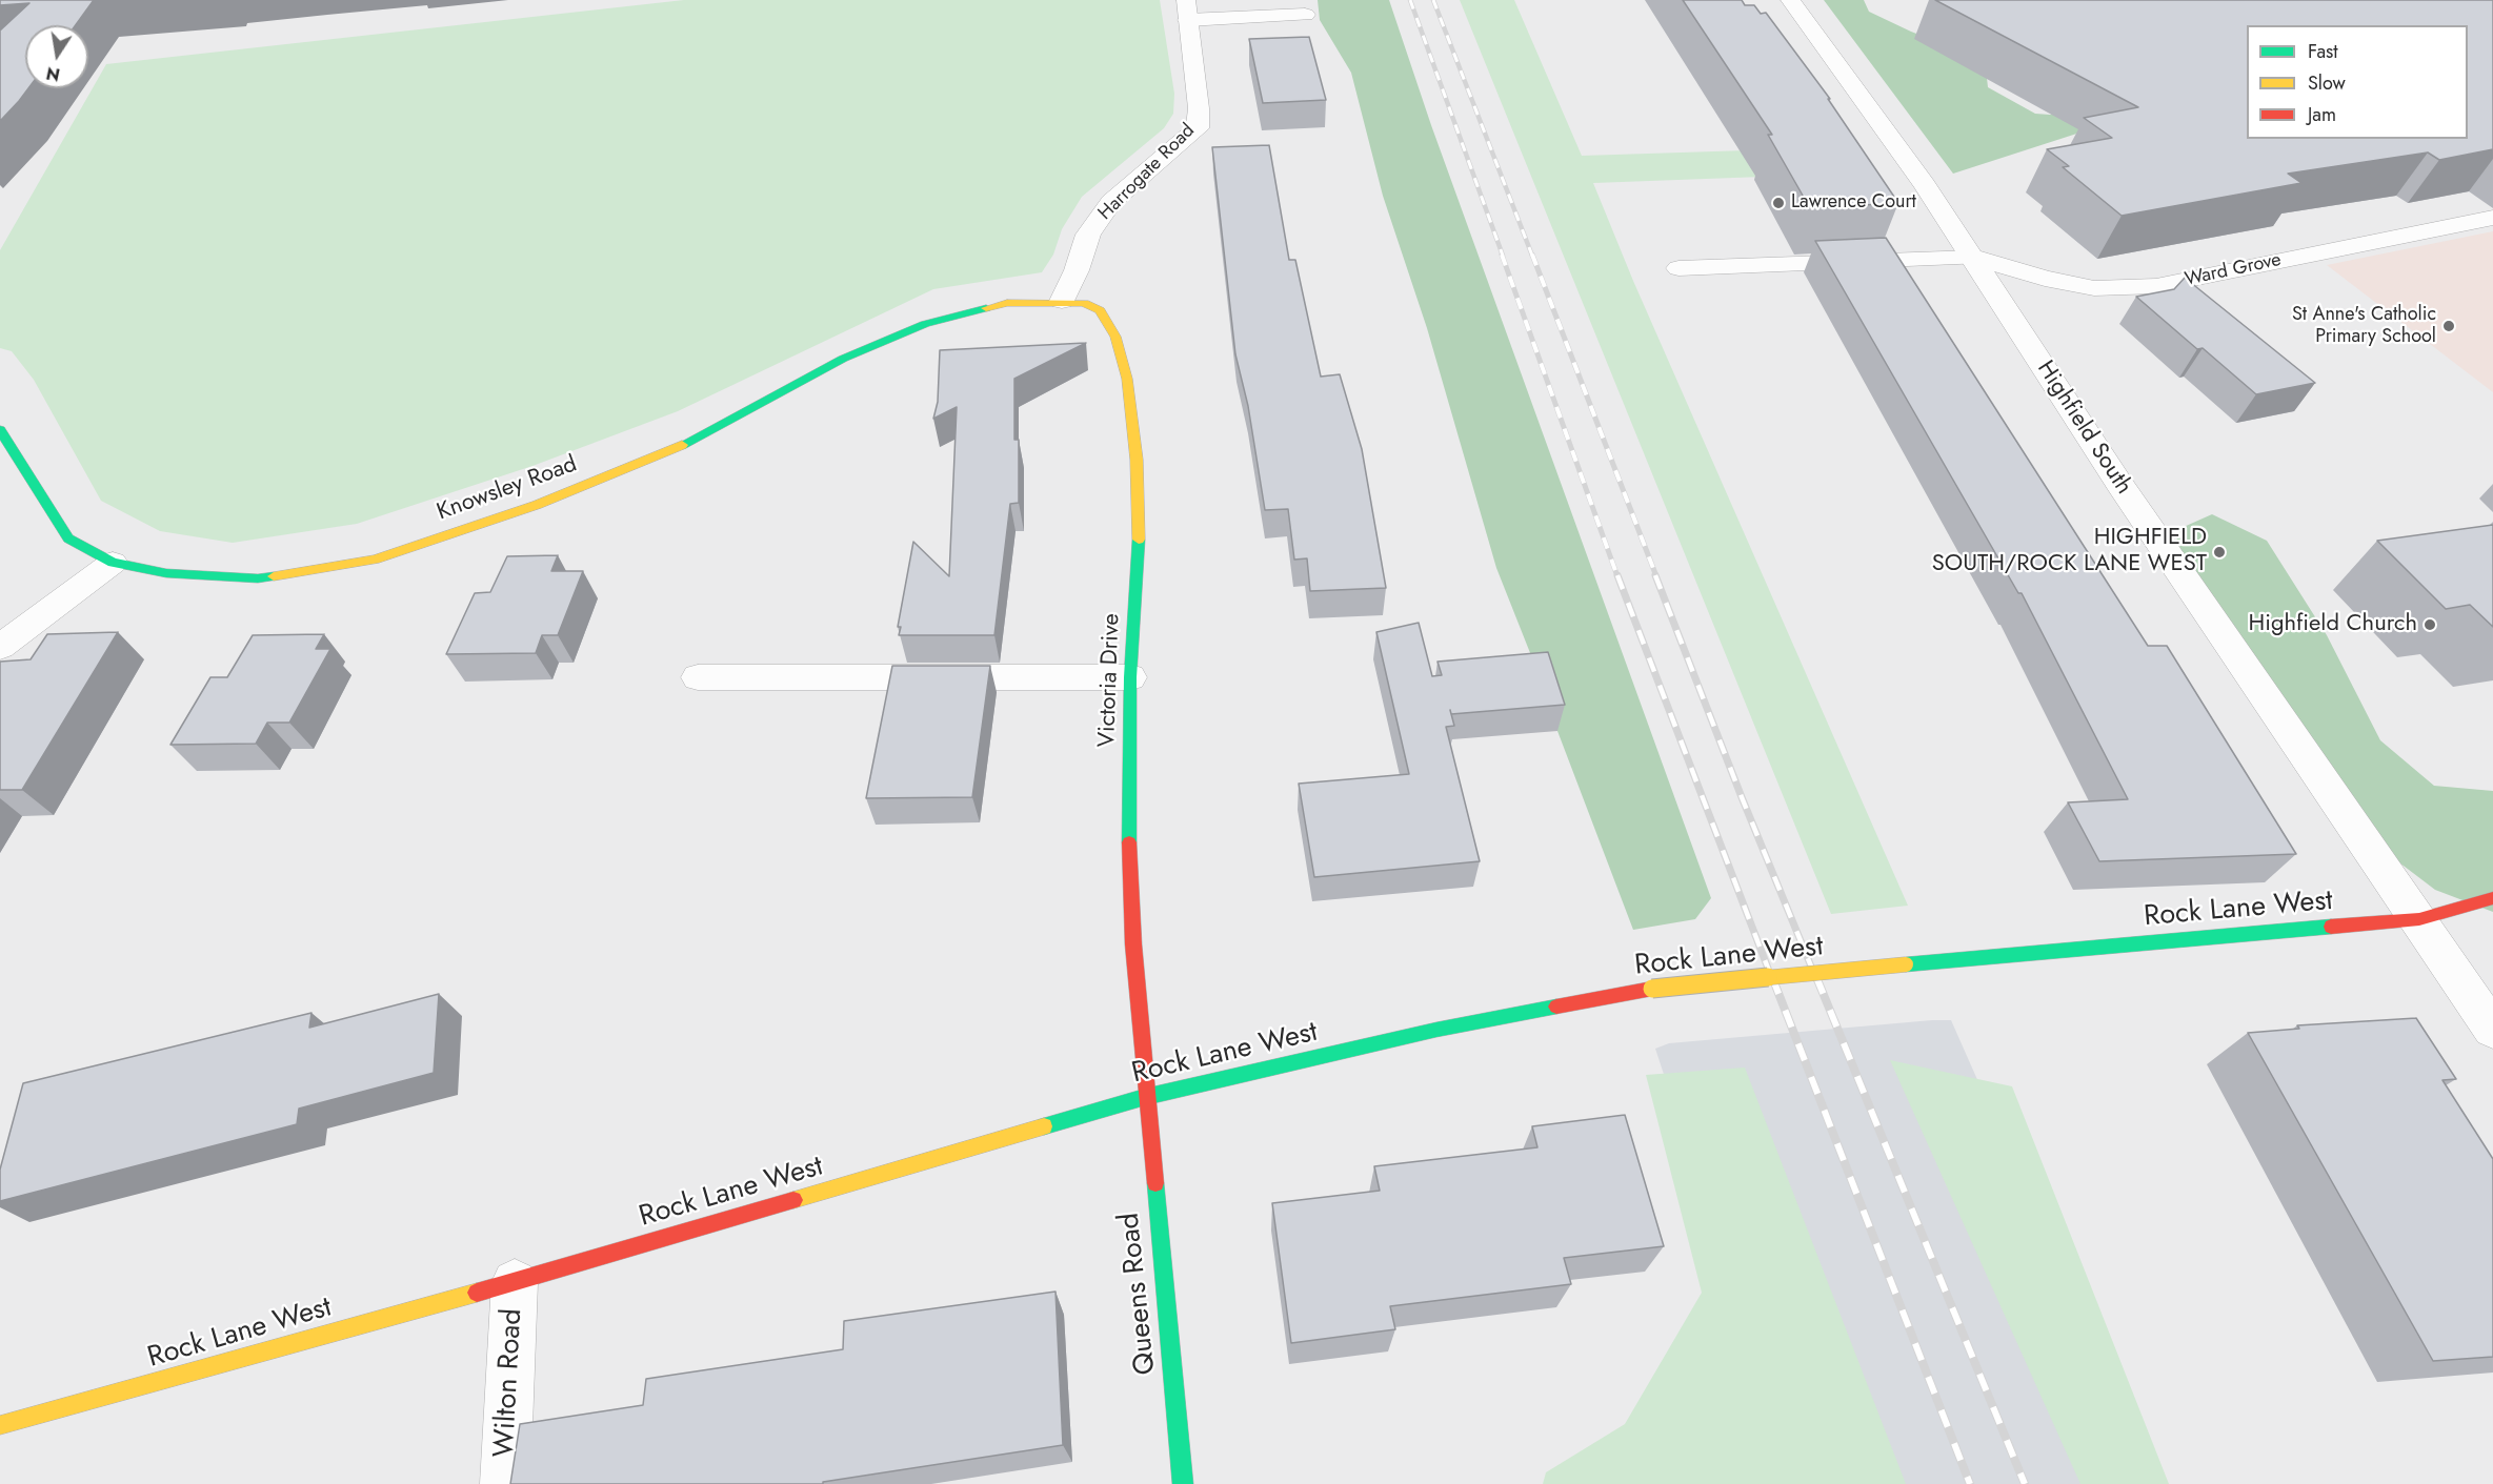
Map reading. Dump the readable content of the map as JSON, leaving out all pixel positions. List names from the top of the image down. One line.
{"streets":{"street":["Harrogate Road","Ward Grove","Highfield South","Knowsley Road","Victoria Drive","Rock Lane West","Queens Road","Wilton Road"]},"crossings":[["Harrogate Road","Knowsley Road"],["Harrogate Road","Victoria Drive"],["Ward Grove","Highfield South"],["Highfield South","Rock Lane West"],["Knowsley Road","Victoria Drive"],["Victoria Drive","Rock Lane West"],["Victoria Drive","Queens Road"],["Rock Lane West","Queens Road"],["Rock Lane West","Wilton Road"]],"places":["Lawrence Court","St Anne's Catholic Primary School","HIGHFIELD SOUTH/ROCK LANE WEST","Highfield Church"],"legend":["Fast","Slow","Jam"],"north":"bottom"}
